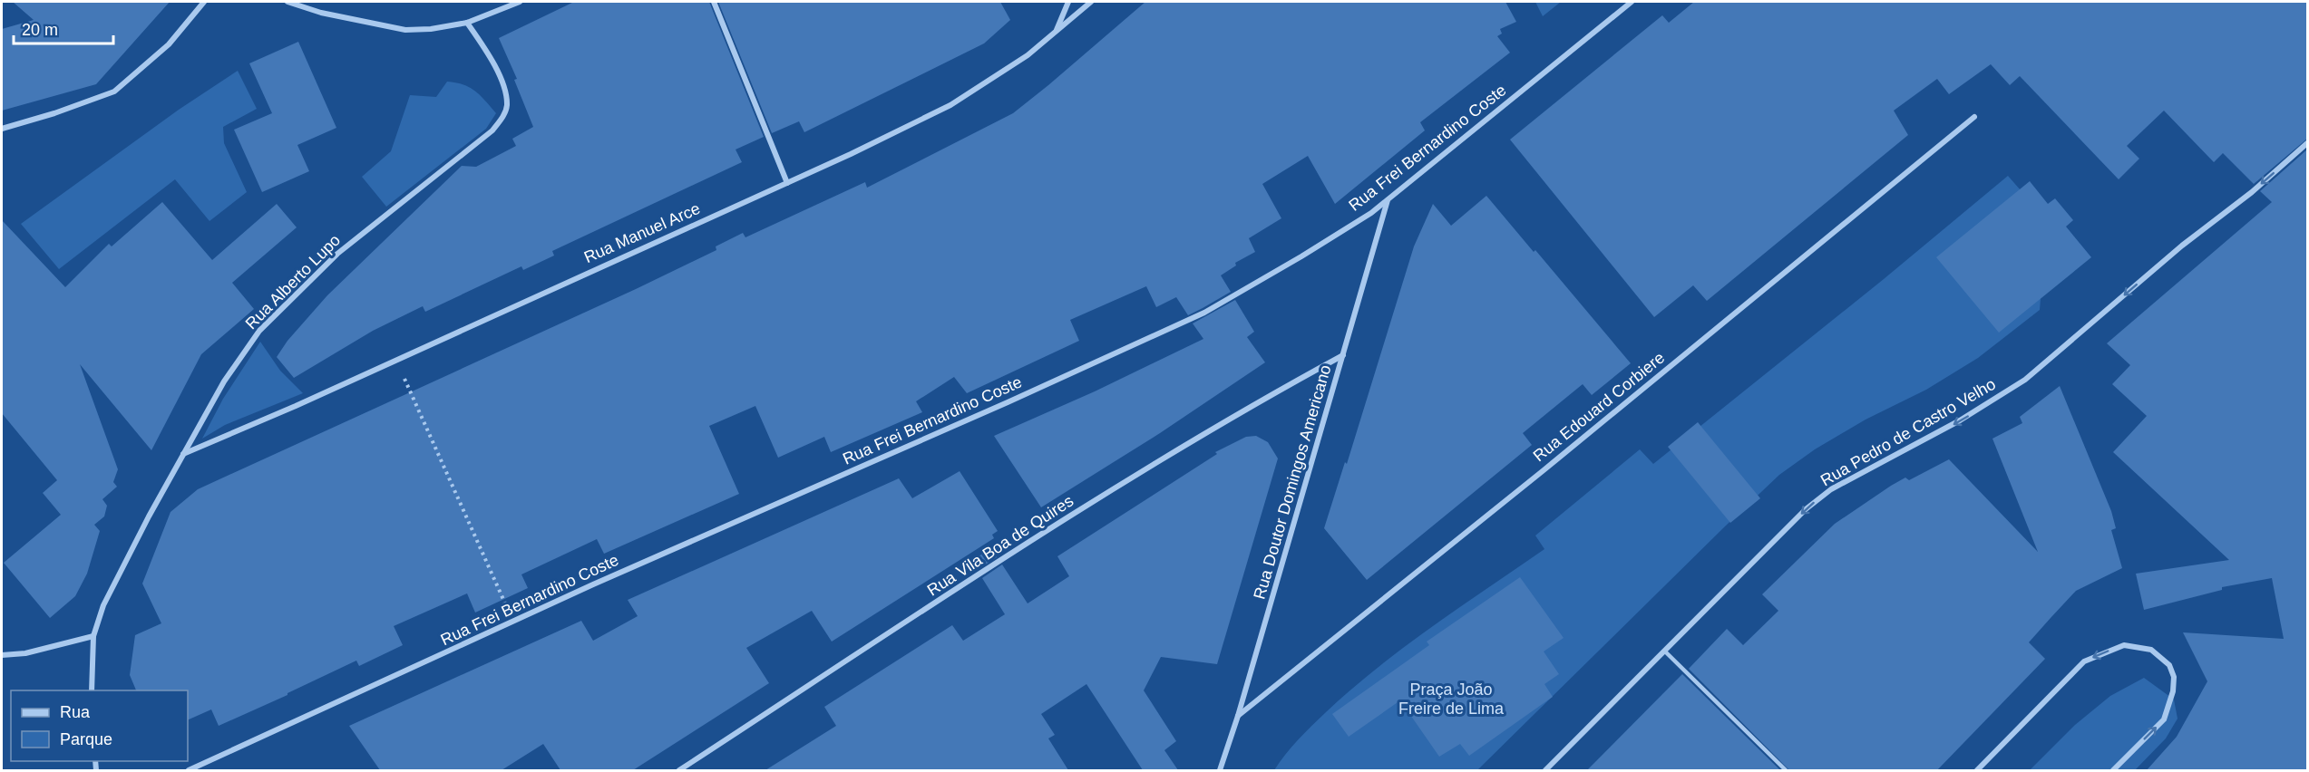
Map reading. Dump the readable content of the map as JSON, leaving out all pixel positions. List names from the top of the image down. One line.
{"streets":{"street":["Rua Frei Bernardino Coste","Rua Manuel Arce","Rua Alberto Lupo","Rua Edouard Corbiere","Rua Pedro de Castro Velho","Rua Doutor Domingos Americano","Rua Vila Boa de Quires"]},"crossings":[["Rua Frei Bernardino Coste","Rua Doutor Domingos Americano"],["Rua Manuel Arce","Rua Alberto Lupo"],["Rua Edouard Corbiere","Rua Doutor Domingos Americano"],["Rua Doutor Domingos Americano","Rua Vila Boa de Quires"]],"one_way":["Rua Pedro de Castro Velho"],"parks":["Praça João Freire de Lima"],"legend":["Rua","Parque"],"scale_bar":"20 m"}
